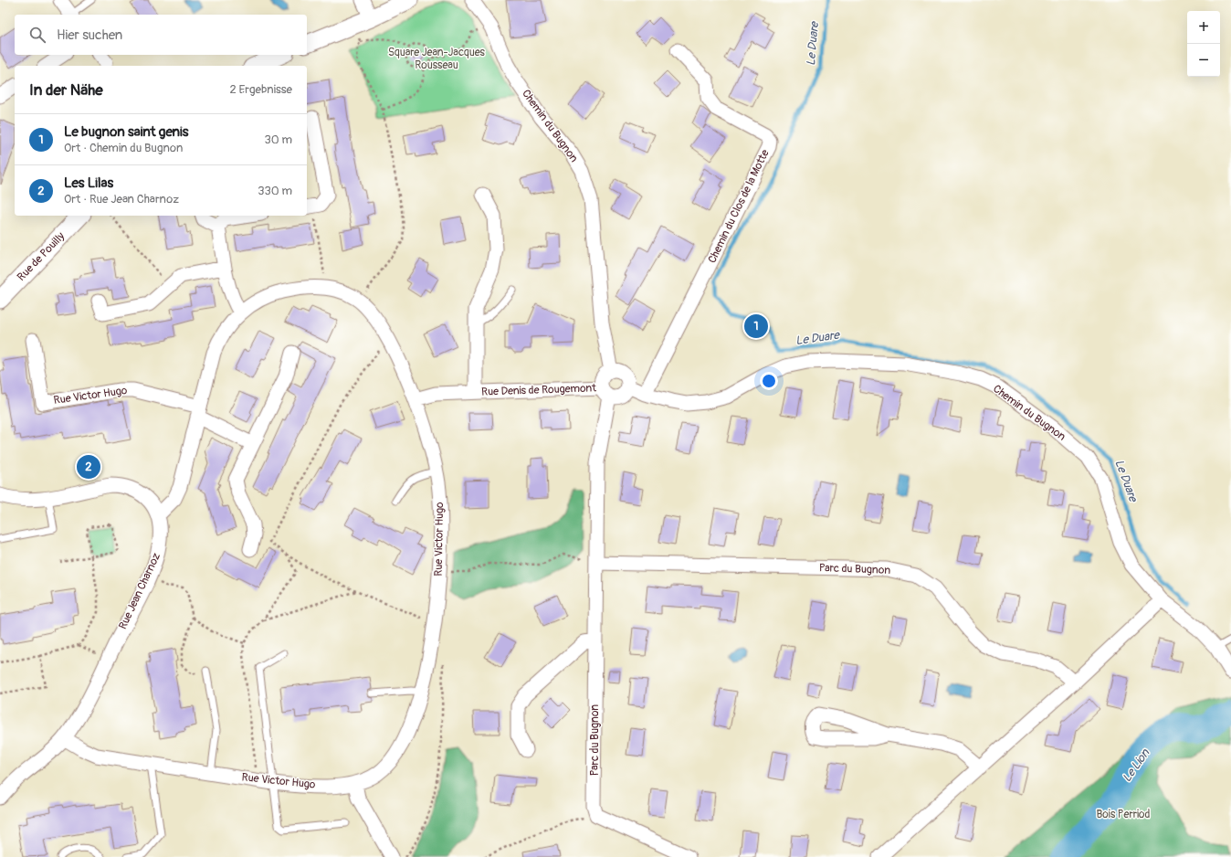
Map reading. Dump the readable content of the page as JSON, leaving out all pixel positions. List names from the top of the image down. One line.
{"streets":{"street":["Chemin du Bugnon","Chemin du Clos de la Motte","Rue de Pouilly","Rue Denis de Rougemont","Rue Victor Hugo","Parc du Bugnon","Rue Jean Charnoz"]},"crossings":[["Chemin du Bugnon","Chemin du Clos de la Motte"],["Chemin du Bugnon","Rue Denis de Rougemont"],["Chemin du Bugnon","Parc du Bugnon"],["Rue Denis de Rougemont","Rue Victor Hugo"],["Rue Denis de Rougemont","Parc du Bugnon"],["Rue Victor Hugo","Rue Jean Charnoz"]],"water":["Le Duare","Le Lion"],"parks":["Square Jean-Jacques Rousseau","Bois Perriod"],"page":{"map_buttons":["+","−"],"search":"Hier suchen","heading":["In der Nähe","2 Ergebnisse"],"list":[{"mark":"1","name":"Le bugnon saint genis","note":"Ort · Chemin du Bugnon","value":"30 m"},{"mark":"2","name":"Les Lilas","note":"Ort · Rue Jean Charnoz","value":"330 m"}],"pins":["1","2"]}}
